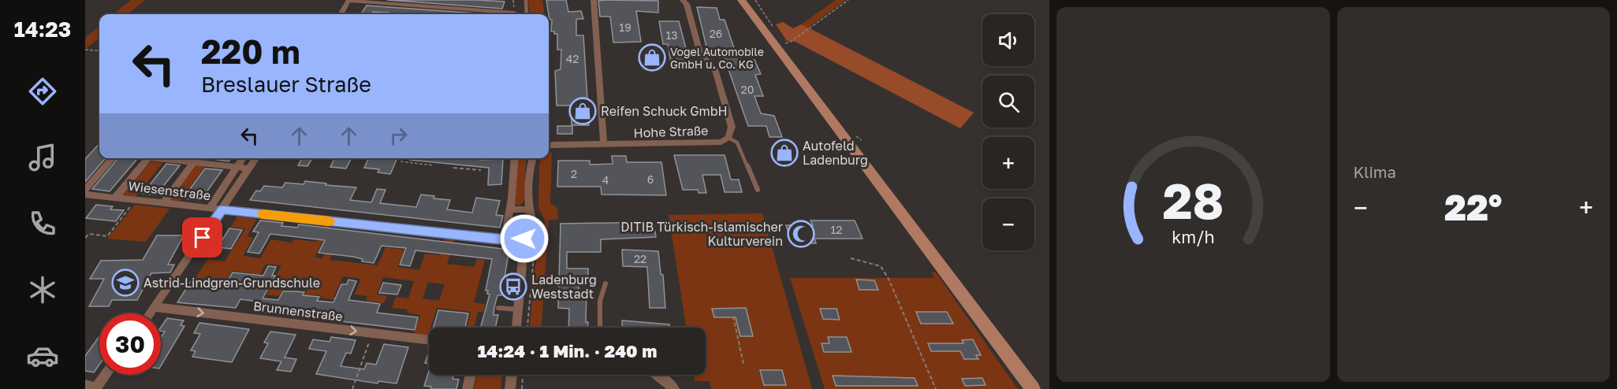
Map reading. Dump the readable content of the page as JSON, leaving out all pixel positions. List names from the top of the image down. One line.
{"streets":{"street":["Hohe Straße","Wiesenstraße","Brunnenstraße"]},"one_way":["Brunnenstraße"],"places":{"shop":["Vogel Automobile GmbH u. Co. KG","Reifen Schuck GmbH","Autofeld Ladenburg"],"mosque":["DITIB Türkisch-Islamischer Kulturverein"],"school or university":["Astrid-Lindgren-Grundschule"],"bus stop":["Ladenburg Weststadt"]},"house_numbers":["19","26","13","42","20","2","6","4","12","22"],"page":{"tabs":"14:23","tile":"Klima","map_buttons":["+","−"],"turn":["220 m","Breslauer Straße"],"heat":["−","22°","+"],"limit":"30","trip":"14:24 · 1 Min. · 240 m","gauge":["28","km/h"]}}
